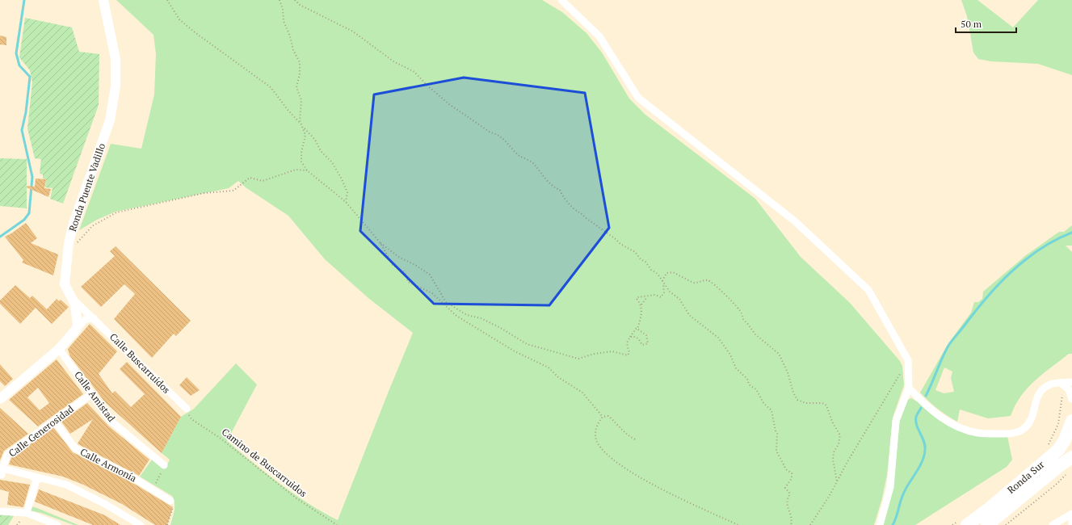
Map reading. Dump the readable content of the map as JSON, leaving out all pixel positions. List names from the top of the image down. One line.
{"streets":{"highway":["Ronda Sur"],"main road":["Ronda Puente Vadillo"],"street":["Calle Buscarruidos","Calle Amistad","Calle Generosidad","Calle Armonía"],"path":["Camino de Buscarruidos"]},"crossings":[["Ronda Puente Vadillo","Calle Buscarruidos"],["Calle Buscarruidos","Camino de Buscarruidos"],["Calle Amistad","Calle Generosidad"],["Calle Generosidad","Calle Armonía"]],"scale_bar":"50 m"}
